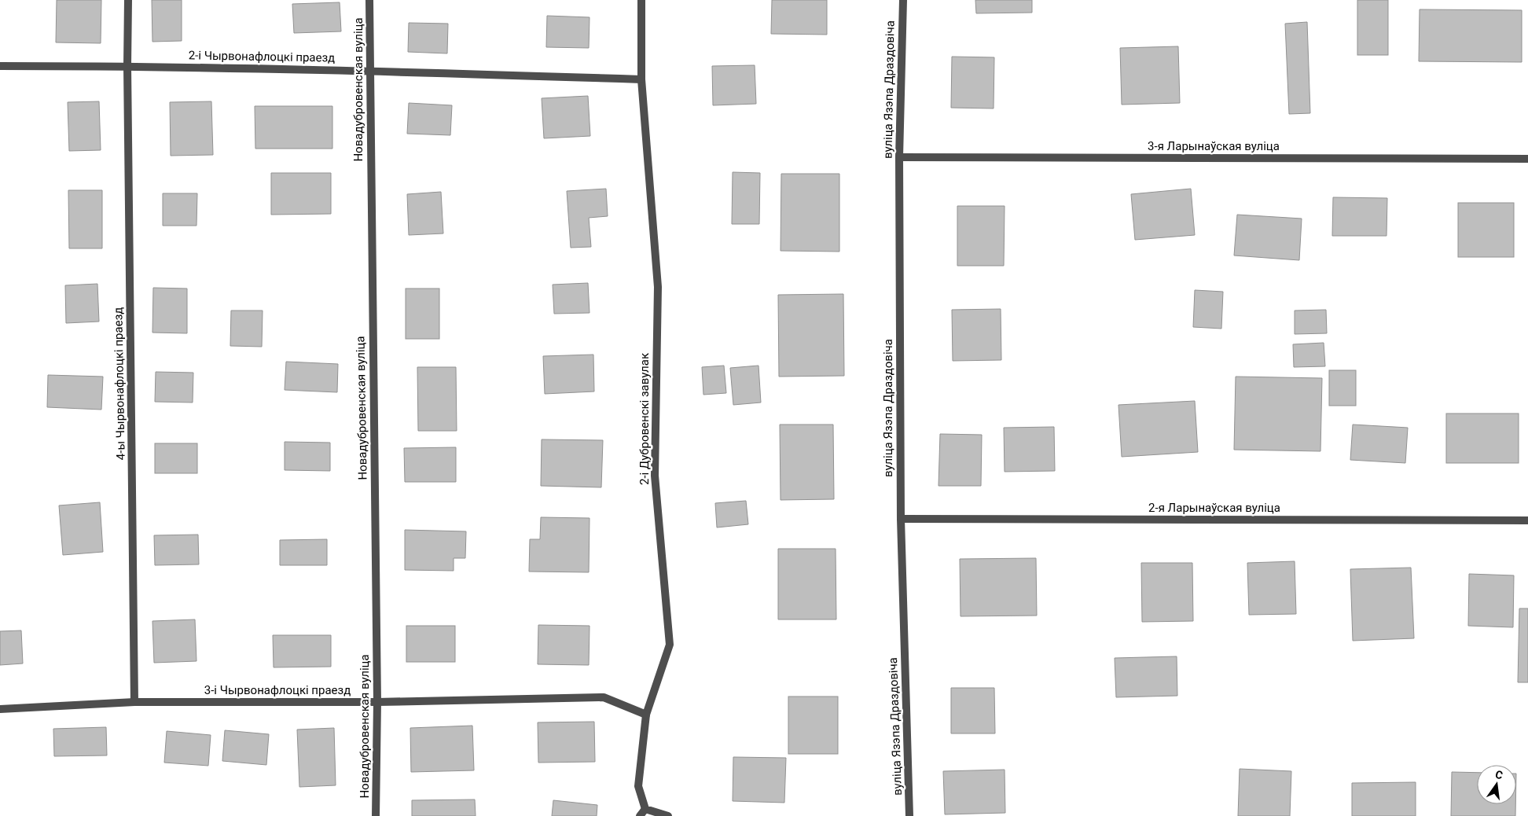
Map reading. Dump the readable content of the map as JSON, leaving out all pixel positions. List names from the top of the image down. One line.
{"streets":{"street":["2-і Чырвонафлоцкі праезд","Новадубровенская вуліца","вуліца Язэпа Драздовіча","3-я Ларынаўская вуліца","4-ы Чырвонафлоцкі праезд","2-і Дубровенскі завулак","2-я Ларынаўская вуліца","3-і Чырвонафлоцкі праезд"]},"crossings":[["2-і Чырвонафлоцкі праезд","Новадубровенская вуліца"],["2-і Чырвонафлоцкі праезд","4-ы Чырвонафлоцкі праезд"],["2-і Чырвонафлоцкі праезд","2-і Дубровенскі завулак"],["Новадубровенская вуліца","3-і Чырвонафлоцкі праезд"],["вуліца Язэпа Драздовіча","3-я Ларынаўская вуліца"],["вуліца Язэпа Драздовіча","2-я Ларынаўская вуліца"],["4-ы Чырвонафлоцкі праезд","3-і Чырвонафлоцкі праезд"],["2-і Дубровенскі завулак","3-і Чырвонафлоцкі праезд"]],"north":"top"}
